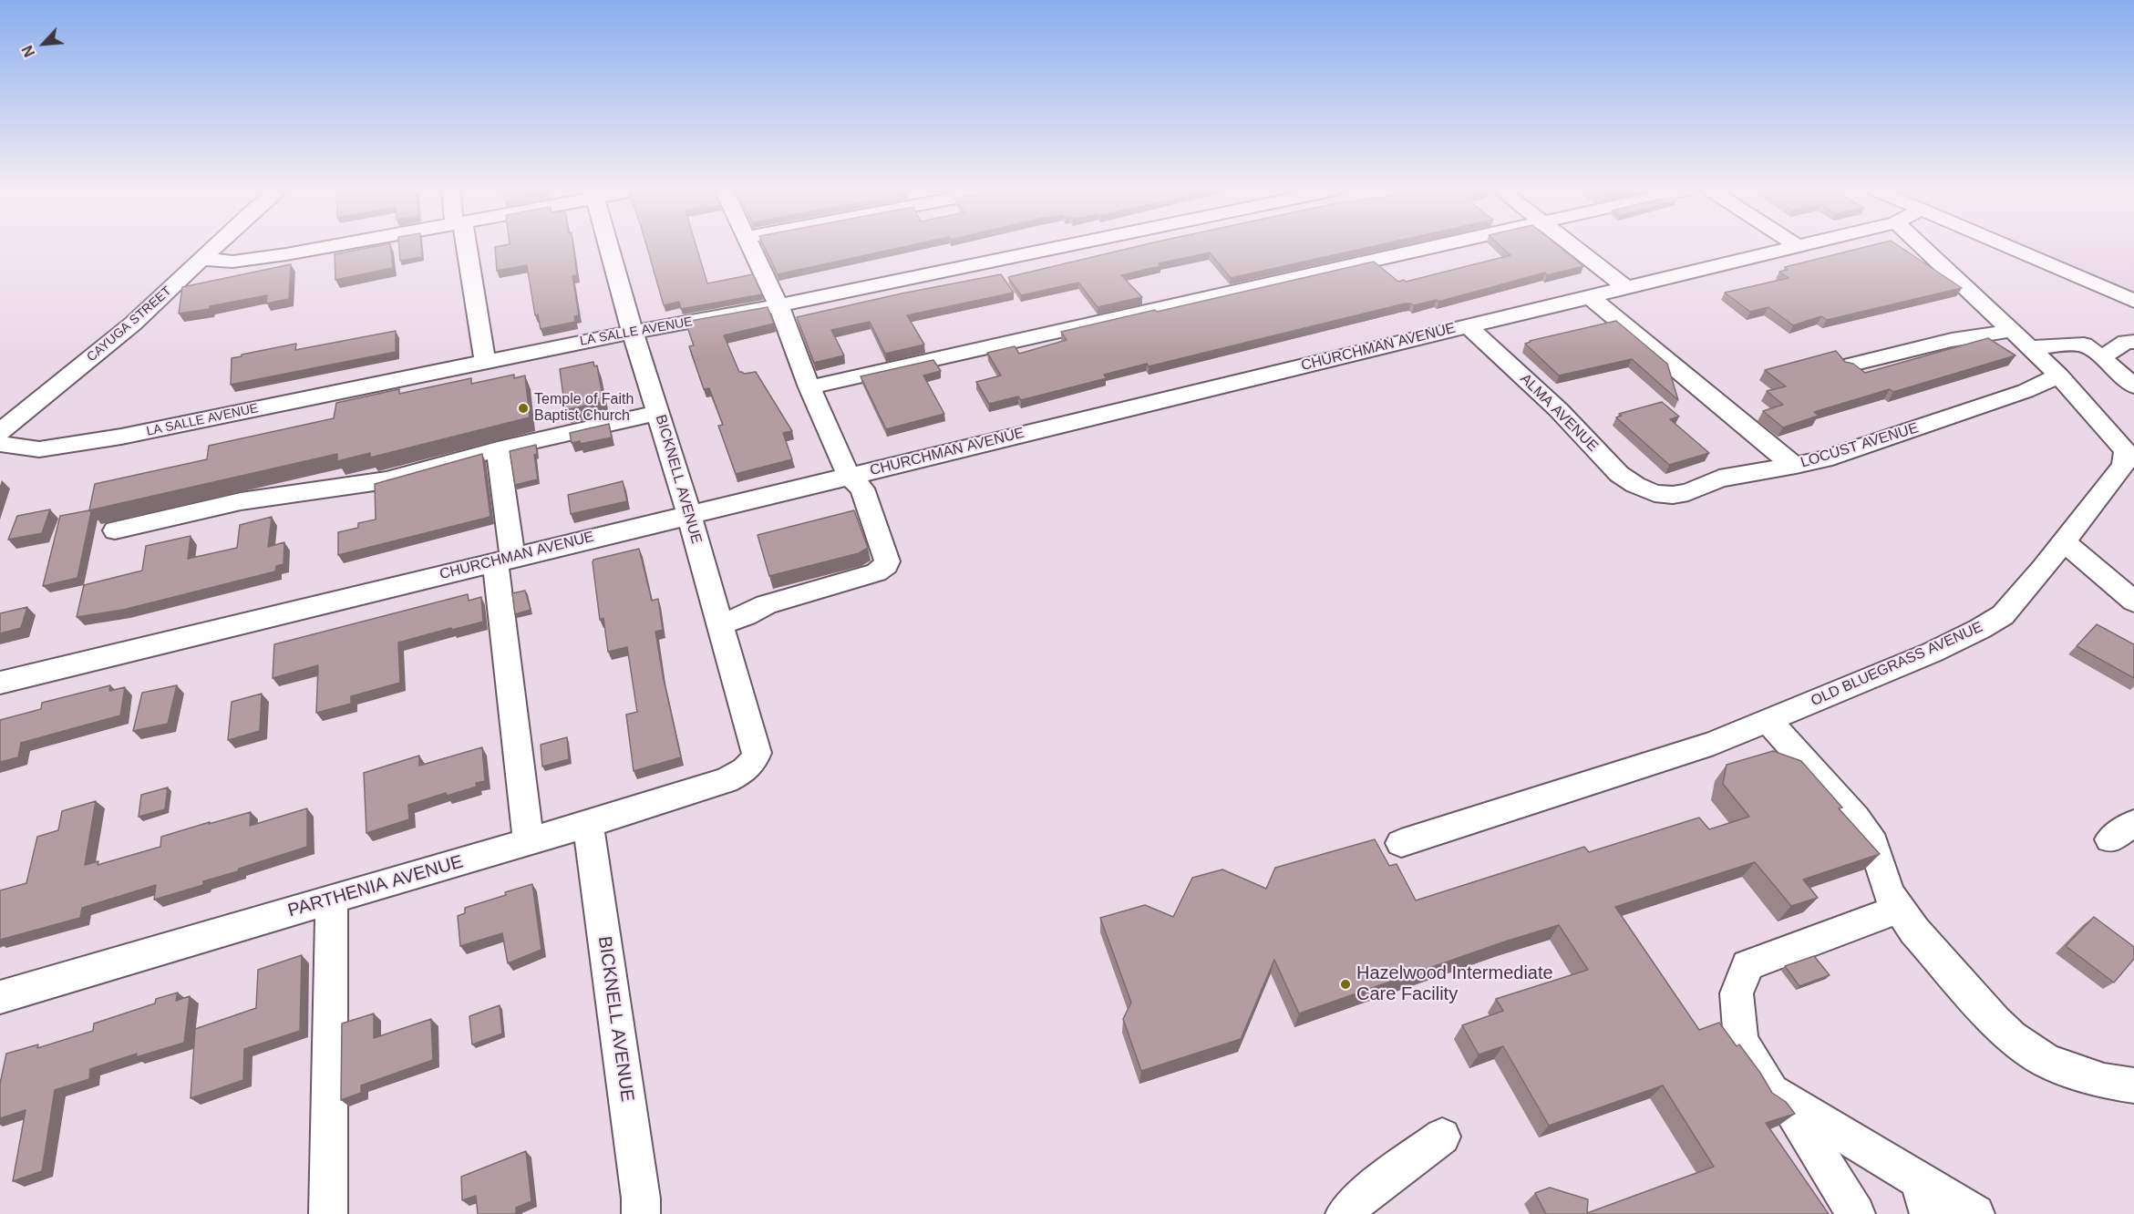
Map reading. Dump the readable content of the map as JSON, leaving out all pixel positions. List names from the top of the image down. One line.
{"streets":{"street":["CAYUGA STREET","LA SALLE AVENUE","CHURCHMAN AVENUE","ALMA AVENUE","LOCUST AVENUE","BICKNELL AVENUE","OLD BLUEGRASS AVENUE","PARTHENIA AVENUE"]},"crossings":[["LA SALLE AVENUE","BICKNELL AVENUE"],["CHURCHMAN AVENUE","ALMA AVENUE"],["CHURCHMAN AVENUE","BICKNELL AVENUE"],["ALMA AVENUE","LOCUST AVENUE"],["LOCUST AVENUE","OLD BLUEGRASS AVENUE"],["BICKNELL AVENUE","PARTHENIA AVENUE"]],"places":["Temple of Faith Baptist Church","Hazelwood Intermediate Care Facility"],"north":"bottom left"}
